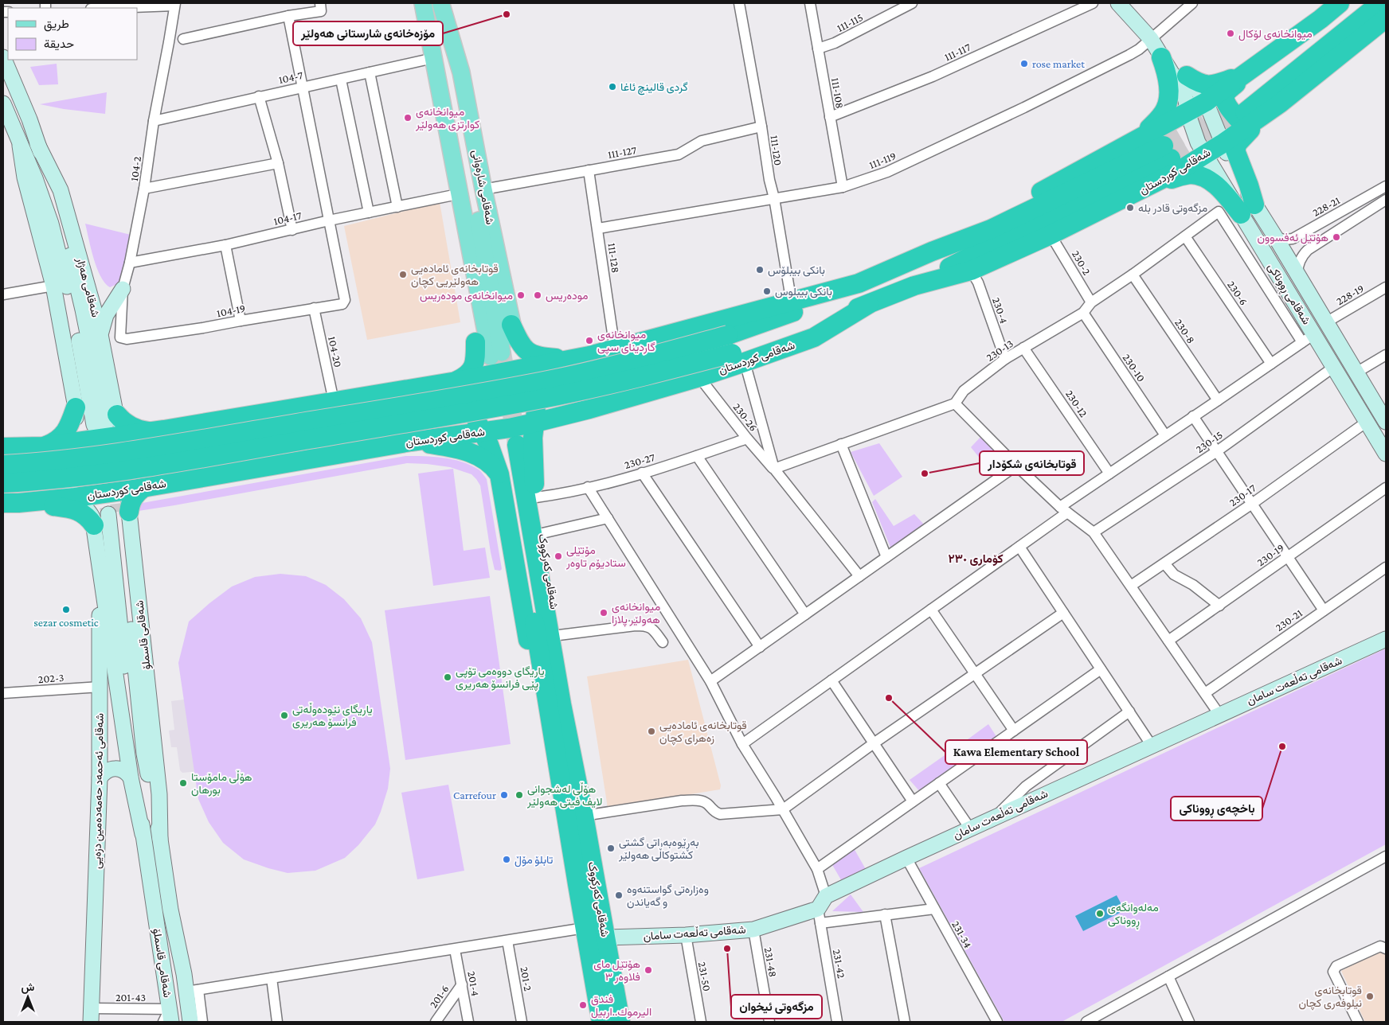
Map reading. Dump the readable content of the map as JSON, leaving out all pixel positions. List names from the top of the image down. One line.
{"streets":{"highway":["شەقامی کوردستان","شەقامی کەرکووک"],"main road":["شەقامی شارەوانی","شەقامی هەژار","شەقامی ڕووناکی","شەقامی قاسملۆ","شەقامی تەڵعەت سامان","شەقامی ئەحمەد حەمەدەمین دزەیی"],"street":["111-115","111-117","104-7","111-108","111-120","111-127","111-119","104-2","228-21","104-17","111-128","230-2","230-6","228-19","104-19","230-4","230-8","230-13","104-20","230-10","230-12","230-26","230-15","230-27","230-17","230-19","230-21","202-3","231-34","231-48","231-42","231-50","201-2","201-4","201-6","201-43"]},"crossings":[["111-115","111-108"],["111-117","111-108"],["104-7","104-2"],["104-7","شەقامی شارەوانی"],["111-108","111-119"],["111-120","111-127"],["111-120","111-119"],["111-120","شەقامی کوردستان"],["111-127","شەقامی شارەوانی"],["111-127","111-128"],["111-119","111-128"],["111-119","شەقامی ڕووناکی"],["104-2","104-17"],["104-2","104-19"],["شەقامی کوردستان","شەقامی شارەوانی"],["شەقامی کوردستان","111-128"],["شەقامی کوردستان","230-2"],["شەقامی کوردستان","شەقامی هەژار"],["شەقامی کوردستان","شەقامی ڕووناکی"],["شەقامی کوردستان","230-4"],["شەقامی کوردستان","104-20"],["شەقامی کوردستان","230-26"],["شەقامی کوردستان","شەقامی کەرکووک"],["شەقامی کوردستان","شەقامی قاسملۆ"],["شەقامی شارەوانی","104-17"],["شەقامی شارەوانی","شەقامی کەرکووک"],["228-21","شەقامی ڕووناکی"],["104-17","104-19"],["230-2","230-13"],["شەقامی هەژار","شەقامی قاسملۆ"],["230-6","230-13"],["شەقامی ڕووناکی","228-19"],["شەقامی ڕووناکی","230-15"],["شەقامی ڕووناکی","230-17"],["104-19","104-20"],["230-4","230-13"],["230-8","230-13"],["230-13","230-10"],["230-13","230-12"],["230-26","230-27"],["230-27","شەقامی کەرکووک"],["شەقامی کەرکووک","شەقامی تەڵعەت سامان"],["شەقامی قاسملۆ","شەقامی ئەحمەد حەمەدەمین دزەیی"],["شەقامی قاسملۆ","201-43"],["202-3","شەقامی ئەحمەد حەمەدەمین دزەیی"],["شەقامی تەڵعەت سامان","231-34"],["شەقامی تەڵعەت سامان","231-48"],["شەقامی تەڵعەت سامان","231-42"],["شەقامی تەڵعەت سامان","231-50"],["شەقامی ئەحمەد حەمەدەمین دزەیی","201-43"],["201-4","201-6"]],"districts":["کۆماری ٢٣٠"],"places":["مۆزەخانەی شارستانی هەولێر","میوانخانەی لۆکال","rose market","گردی قالینچ ئاغا","میوانخانەی کوارتزی هەولێر","مزگەوتی قادر بلە","هۆتێل ئەفسوون","بانکی بیبلۆس","قوتابخانەی ئامادەیی هەولێریی کچان","بانکی بیبلوس","میوانخانەی مودەریس","مودەریس","میوانخانەی گاردینای سپی","قوتابخانەی شكۆدار","مۆتێلی ستادیۆم تاوەر","sezar cosmetic","میوانخانەی هەولێر پلازا","یاریگای دووەمی تۆپی پێی فرانسۆ هەریری","Kawa Elementary School","یاریگای نێودەوڵەتی فرانسۆ هەریری","قوتابخانەی ئامادەیی زەهرای کچان","باخچەی ڕووناکی","هۆڵی مامۆستا بورهان","Carrefour","هۆڵی لەشجوانی لایف فیتی هەولێر","بەڕێوەبەراتی گشتی کشتوکاڵی هەولێر","تابلۆ مۆڵ","وەزارەتی گواستنەوە و گەیاندن","مەلەوانگەی ڕووناکی","مزگەوتی ئیخوان","هۆتێل مای فلاوەر ٣","قوتابخانەی نیلوفەری کچان","فندق اليرموك..اربيل"],"legend":["طريق","حديقة"],"north":"top"}
